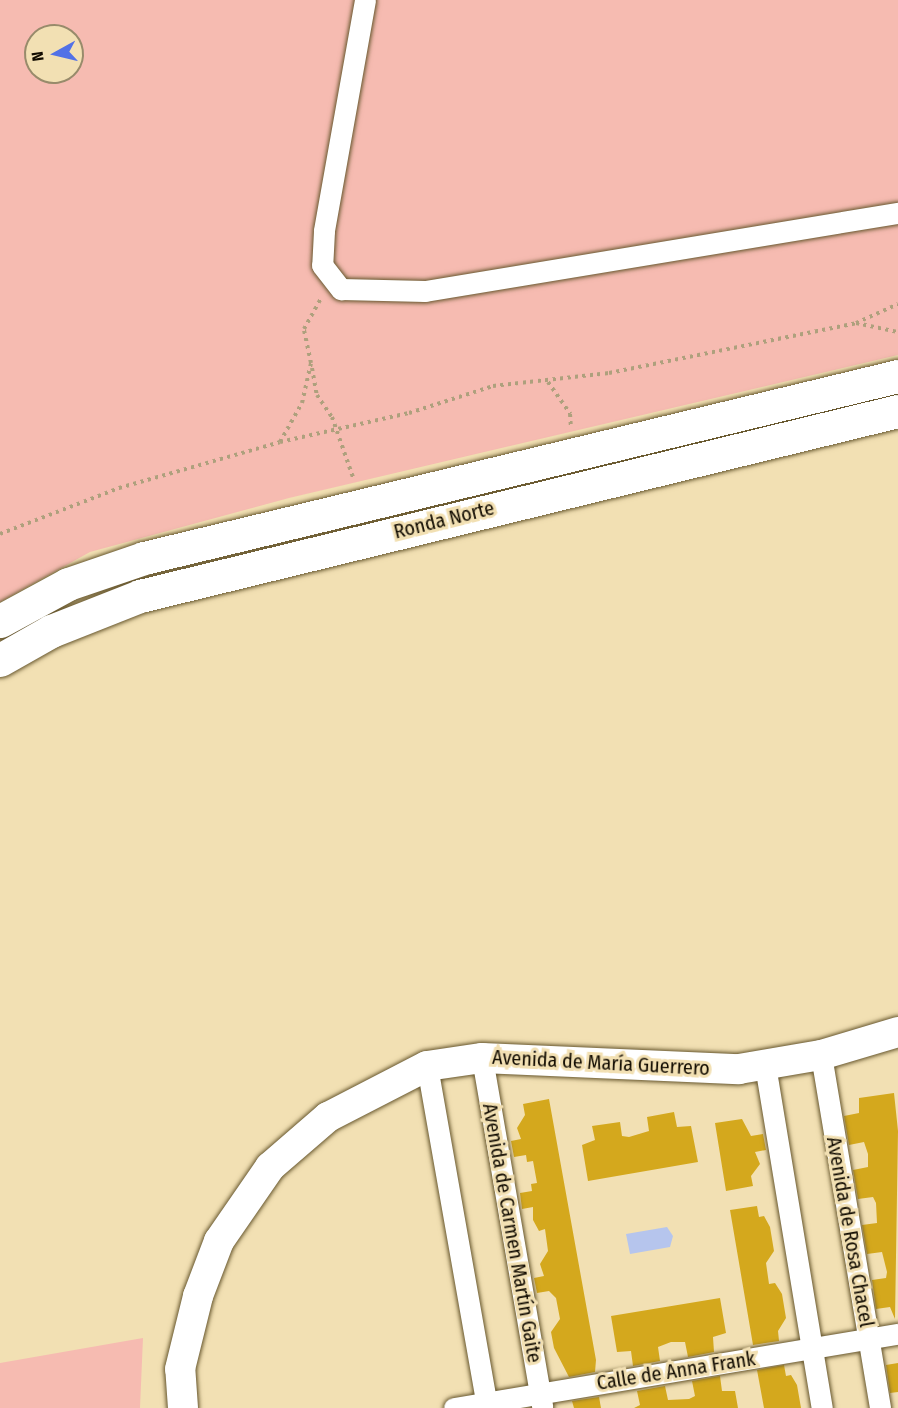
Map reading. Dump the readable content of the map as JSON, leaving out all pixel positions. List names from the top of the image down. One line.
{"streets":{"main road":["Ronda Norte"],"street":["Avenida de María Guerrero","Avenida de Rosa Chacel","Avenida de Carmen Martín Gaite","Calle de Anna Frank"]},"crossings":[["Avenida de María Guerrero","Avenida de Rosa Chacel"],["Avenida de María Guerrero","Avenida de Carmen Martín Gaite"],["Avenida de Rosa Chacel","Calle de Anna Frank"],["Avenida de Carmen Martín Gaite","Calle de Anna Frank"]],"north":"left"}
